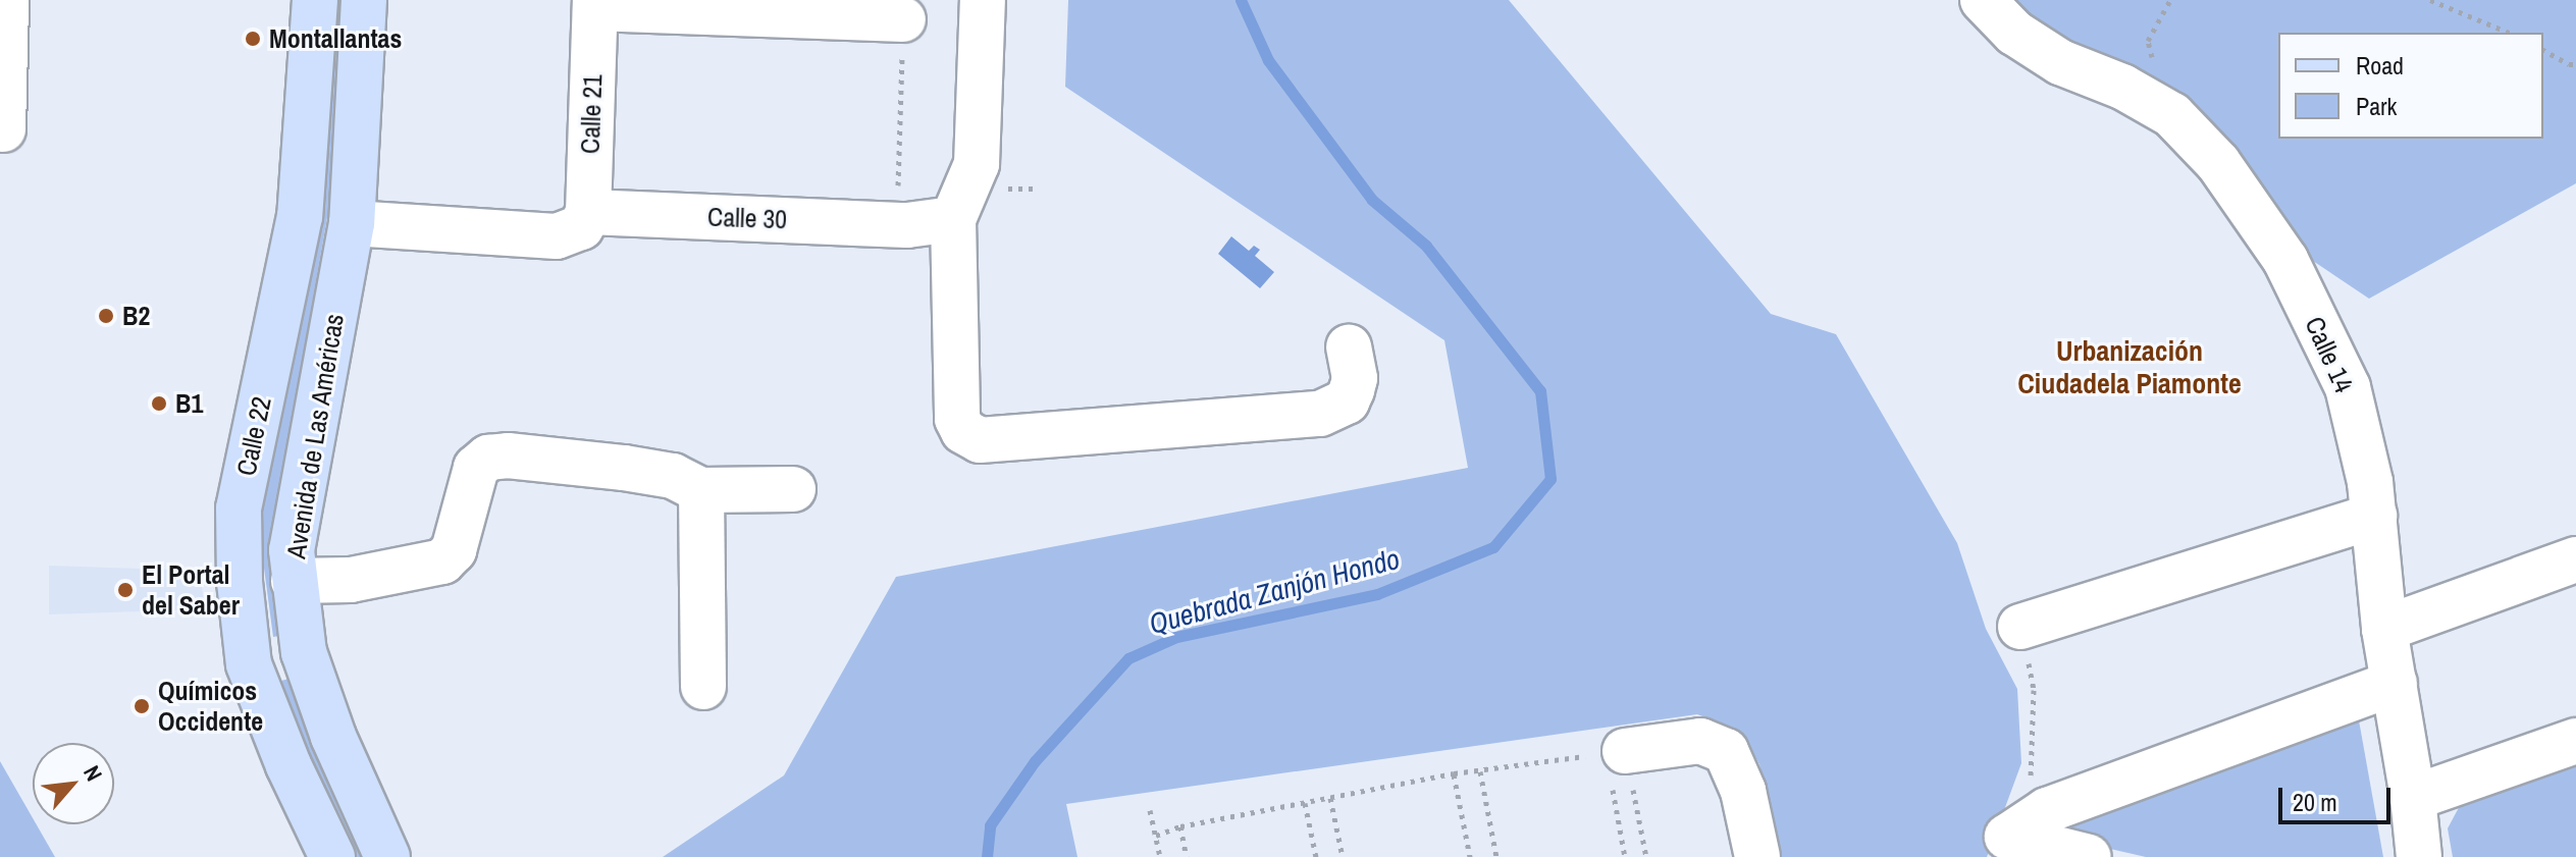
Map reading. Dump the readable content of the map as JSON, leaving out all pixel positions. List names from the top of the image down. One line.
{"streets":{"main road":["Calle 22","Avenida de Las Américas"],"street":["Calle 21","Calle 30","Calle 14"]},"crossings":[["Calle 21","Calle 30"],["Calle 30","Avenida de Las Américas"]],"districts":["Urbanización Ciudadela Piamonte"],"water":["Quebrada Zanjón Hondo"],"places":["Montallantas","B2","B1","El Portal del Saber","Químicos Occidente"],"legend":["Road","Park"],"scale_bar":"20 m","north":"top right"}
